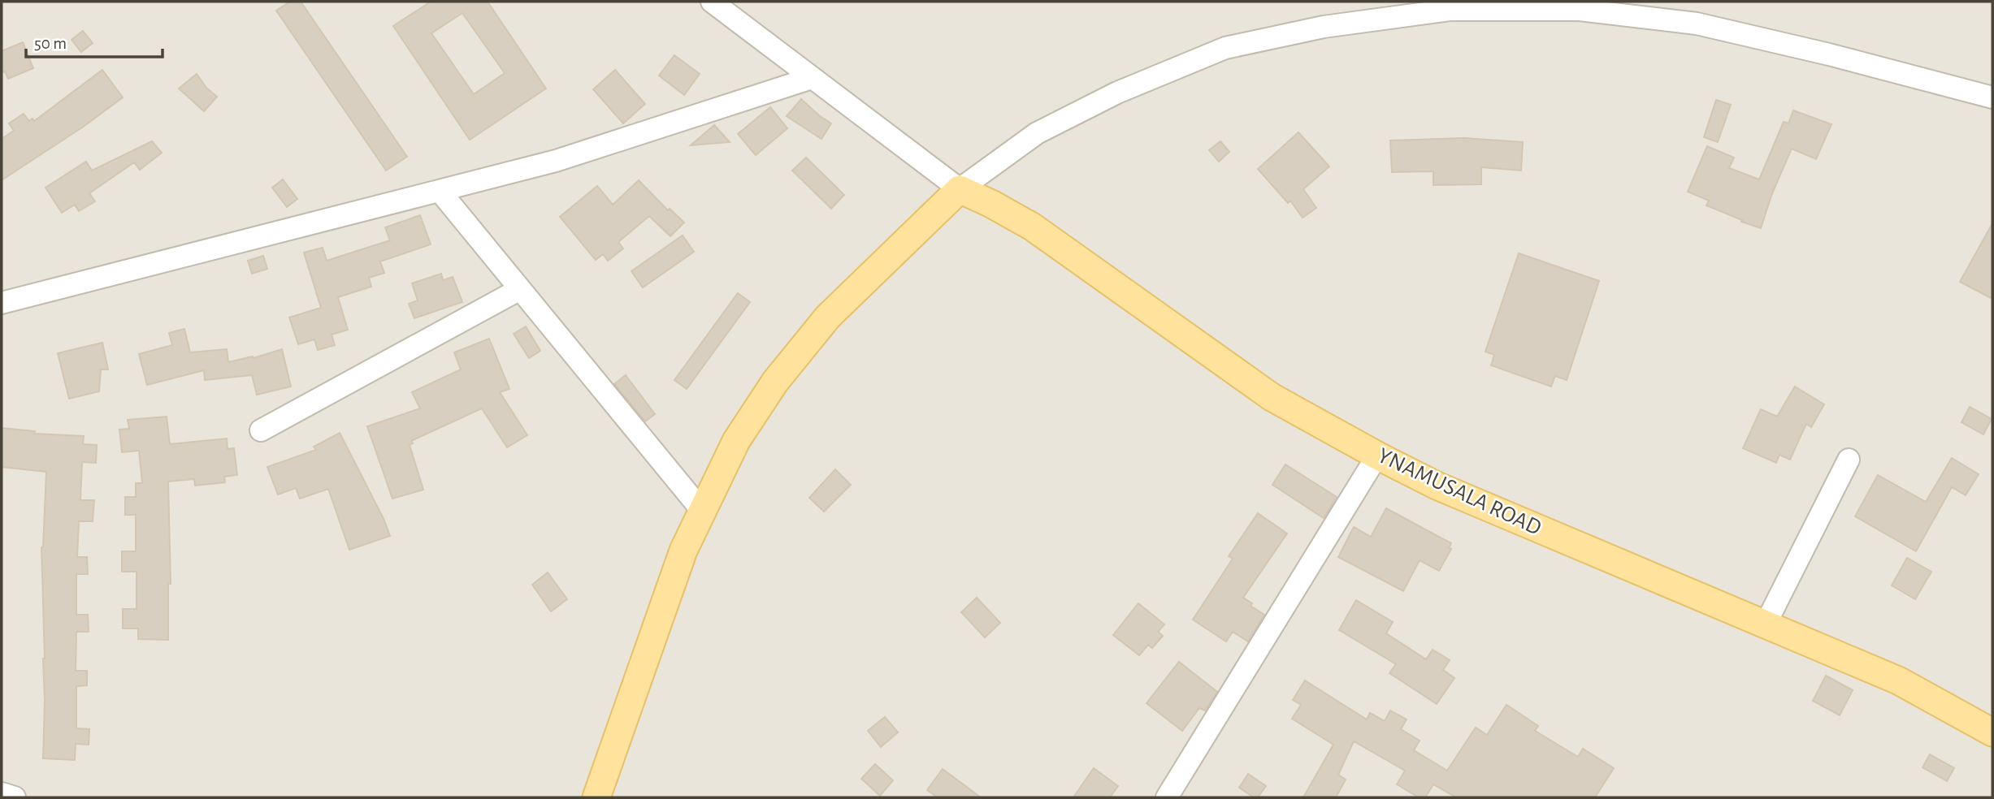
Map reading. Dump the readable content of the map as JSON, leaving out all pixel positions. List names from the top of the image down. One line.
{"streets":{"main road":["YNAMUSALA ROAD"]},"scale_bar":"50 m"}
